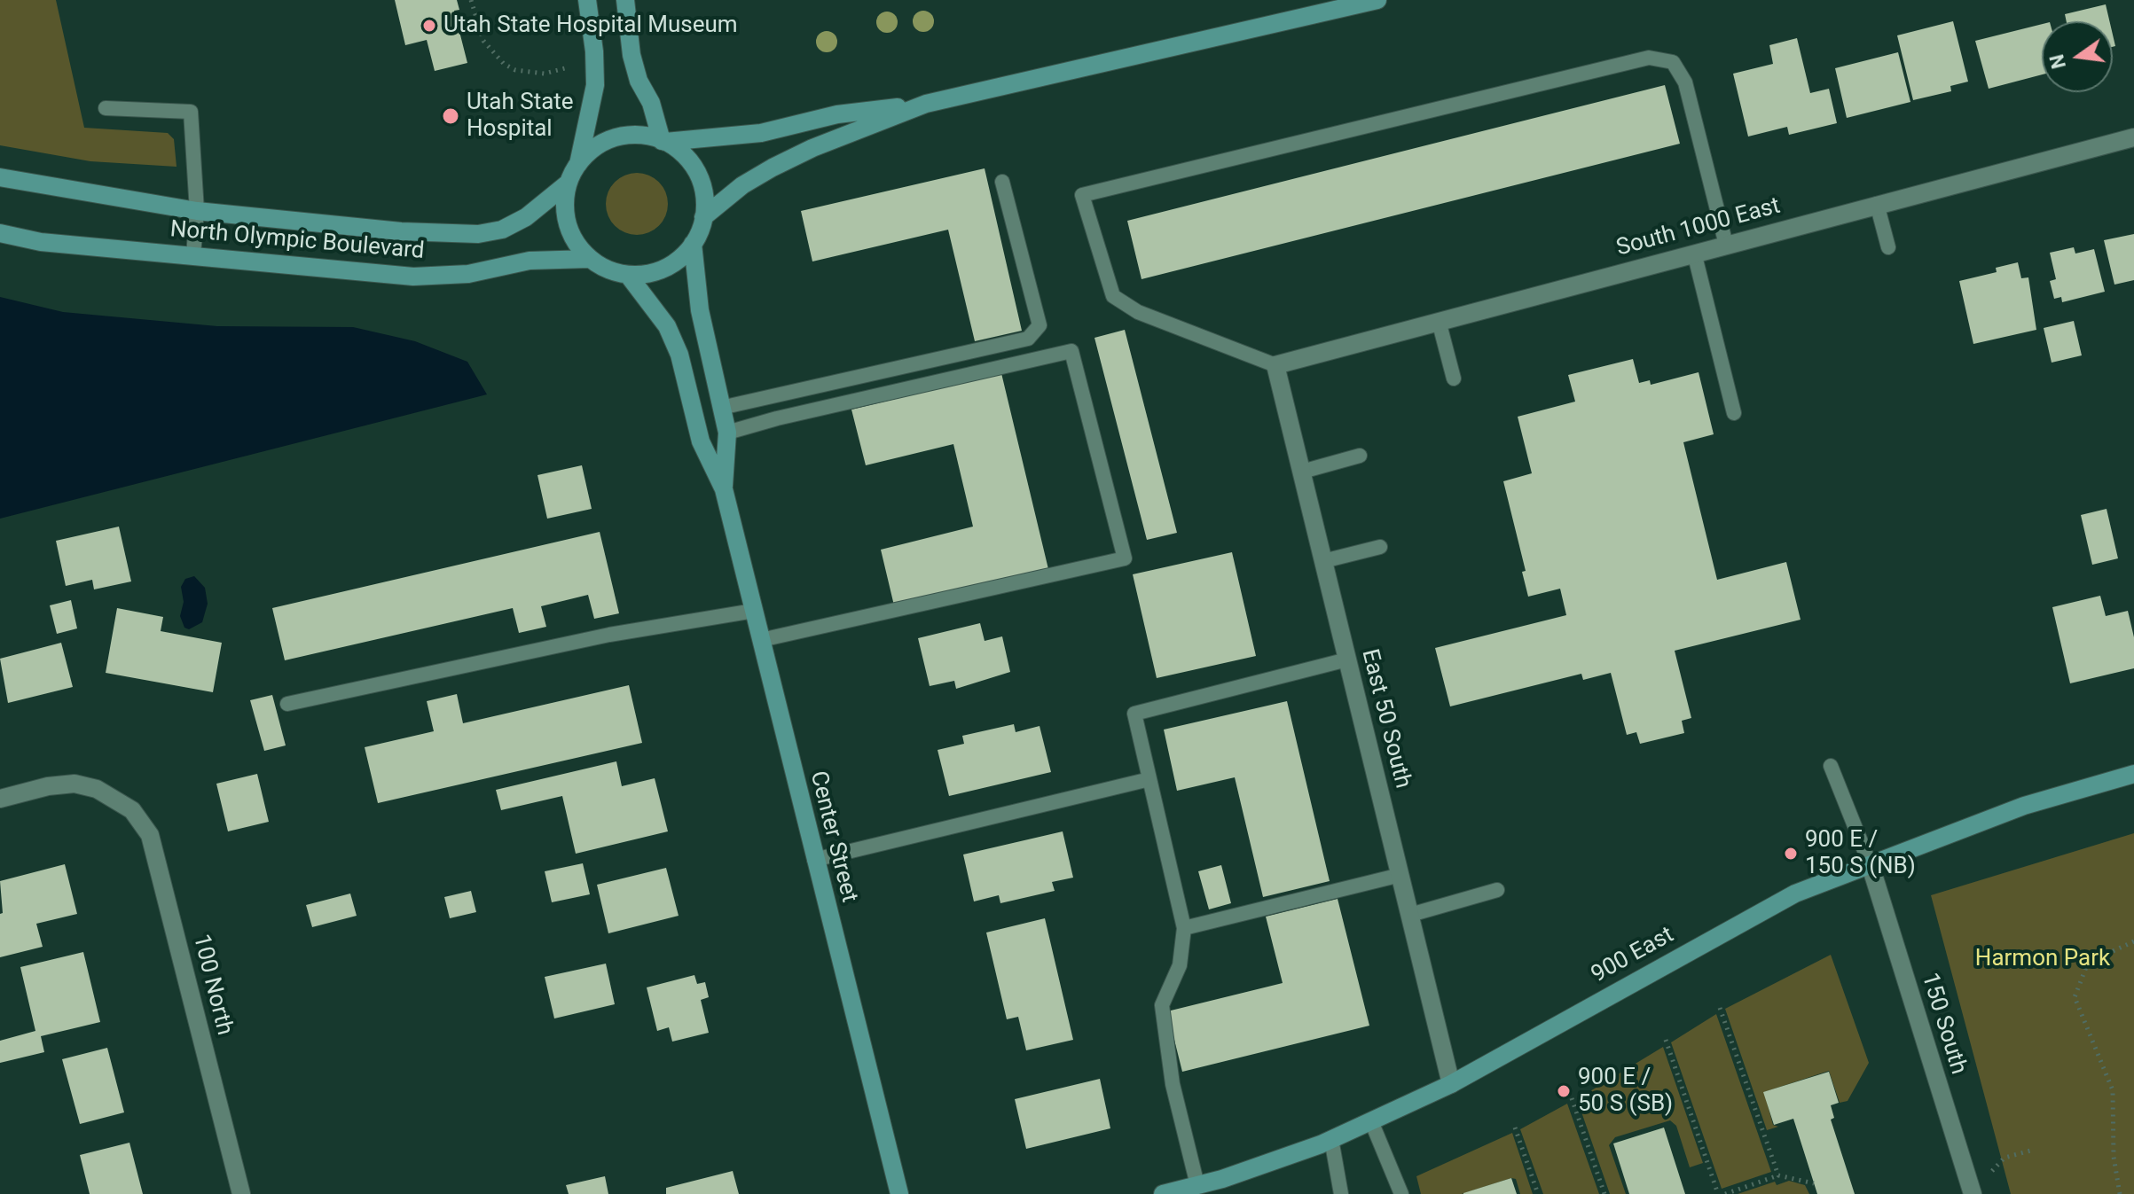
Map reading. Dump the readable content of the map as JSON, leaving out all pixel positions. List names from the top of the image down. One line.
{"streets":{"street":["South 1000 East","North Olympic Boulevard","East 50 South","Center Street","900 East","100 North","150 South"]},"crossings":[["South 1000 East","East 50 South"],["North Olympic Boulevard","Center Street"],["East 50 South","900 East"],["900 East","150 South"]],"parks":["Harmon Park"],"places":["Utah State Hospital Museum","Utah State Hospital","900 E / 150 S (NB)","900 E / 50 S (SB)"],"north":"left"}
